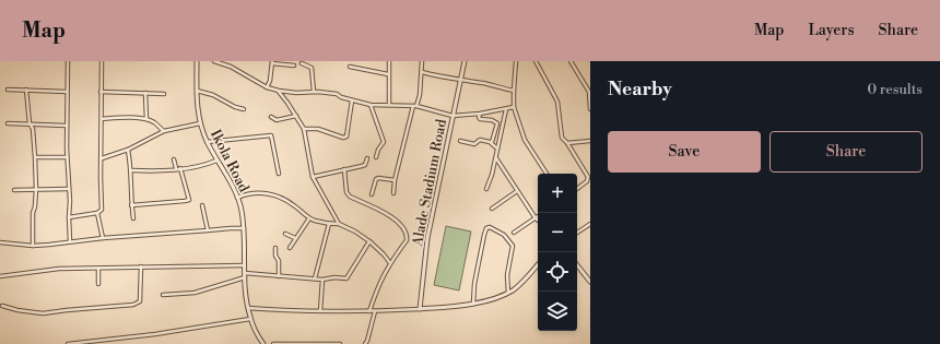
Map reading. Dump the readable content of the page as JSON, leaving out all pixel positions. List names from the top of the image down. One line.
{"streets":{"street":["Ikola Road","Alade Stadium Road"]},"page":{"header":"Map","nav":["Map","Layers","Share"],"heading":["Nearby","0 results"],"buttons":["Save","Share"],"map_buttons":["+","−"]}}
